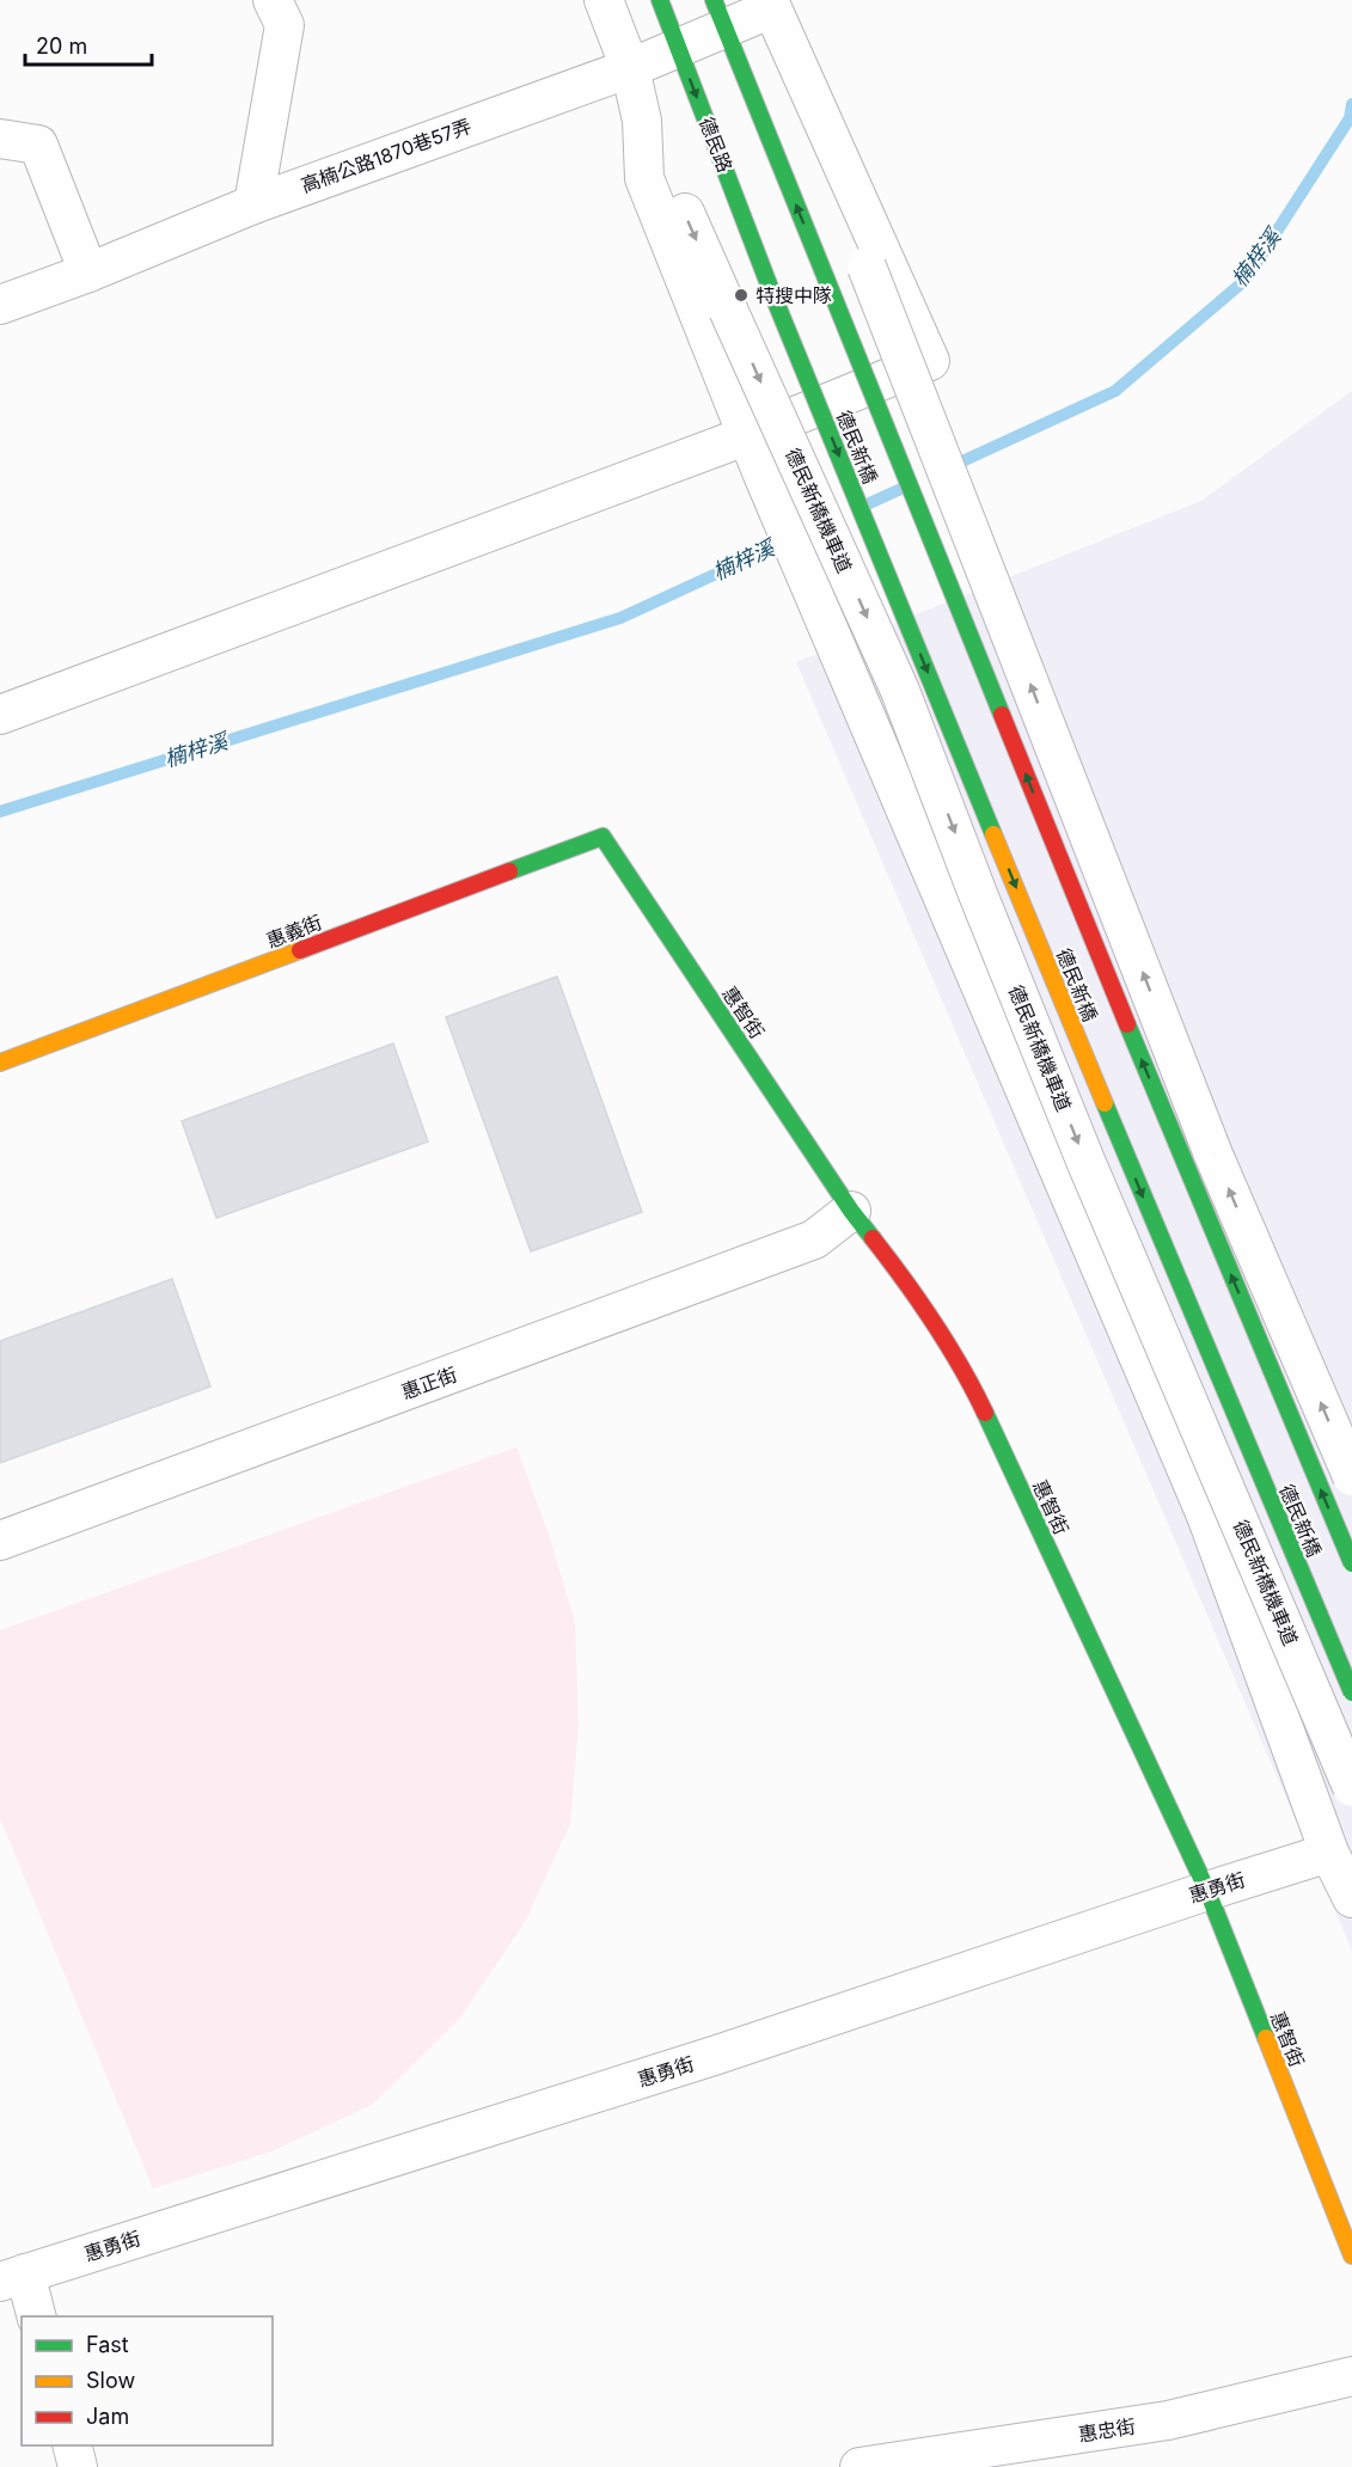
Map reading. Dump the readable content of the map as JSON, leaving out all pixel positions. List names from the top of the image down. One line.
{"streets":{"street":["德民路","高楠公路1870巷57弄","德民新橋","德民新橋機車道","惠義街","惠智街","惠正街","惠勇街","惠忠街"]},"crossings":[["德民路","高楠公路1870巷57弄"],["德民路","德民新橋"],["高楠公路1870巷57弄","德民新橋"],["惠義街","惠智街"],["惠智街","惠正街"],["惠智街","惠勇街"]],"water":["楠梓溪"],"places":["特搜中隊"],"legend":["Fast","Slow","Jam"],"scale_bar":"20 m"}
